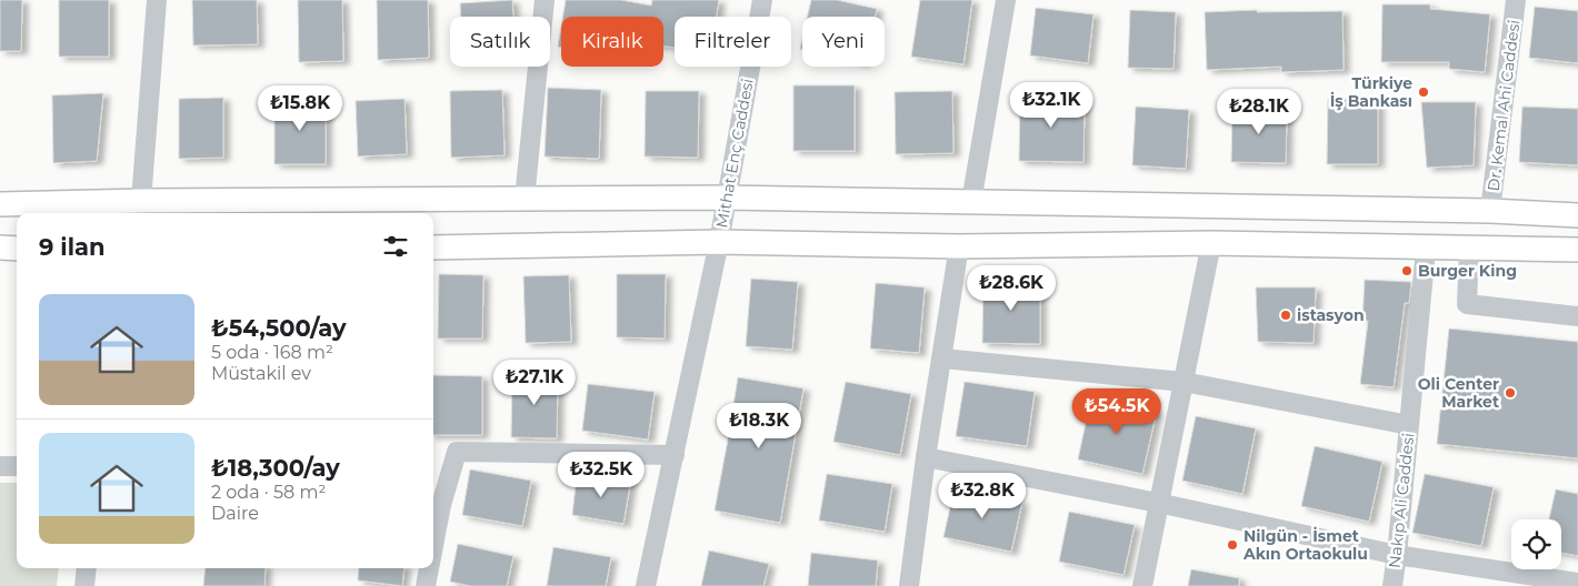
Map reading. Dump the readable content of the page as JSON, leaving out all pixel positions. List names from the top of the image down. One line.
{"streets":{"street":["Dr. Kemal Ahi Caddesi","Mithat Enç Caddesi","Nakıp Ali Caddesi"]},"places":["Türkiye İş Bankası","Burger King","istasyon","Oli Center Market","Nilgün - İsmet Akın Ortaokulu"],"page":{"chip":["Satılık","Kiralık","Filtreler","Yeni"],"price":["₺32.1K","₺15.8K","₺28.1K","₺28.6K","₺27.1K","₺54.5K","₺18.3K","₺32.5K","₺32.8K"],"heading":"9 ilan","list":[{"name":"₺54,500/ay","note":"5 oda · 168 m² · Müstakil ev"},{"name":"₺18,300/ay","note":"2 oda · 58 m² · Daire"}]}}
